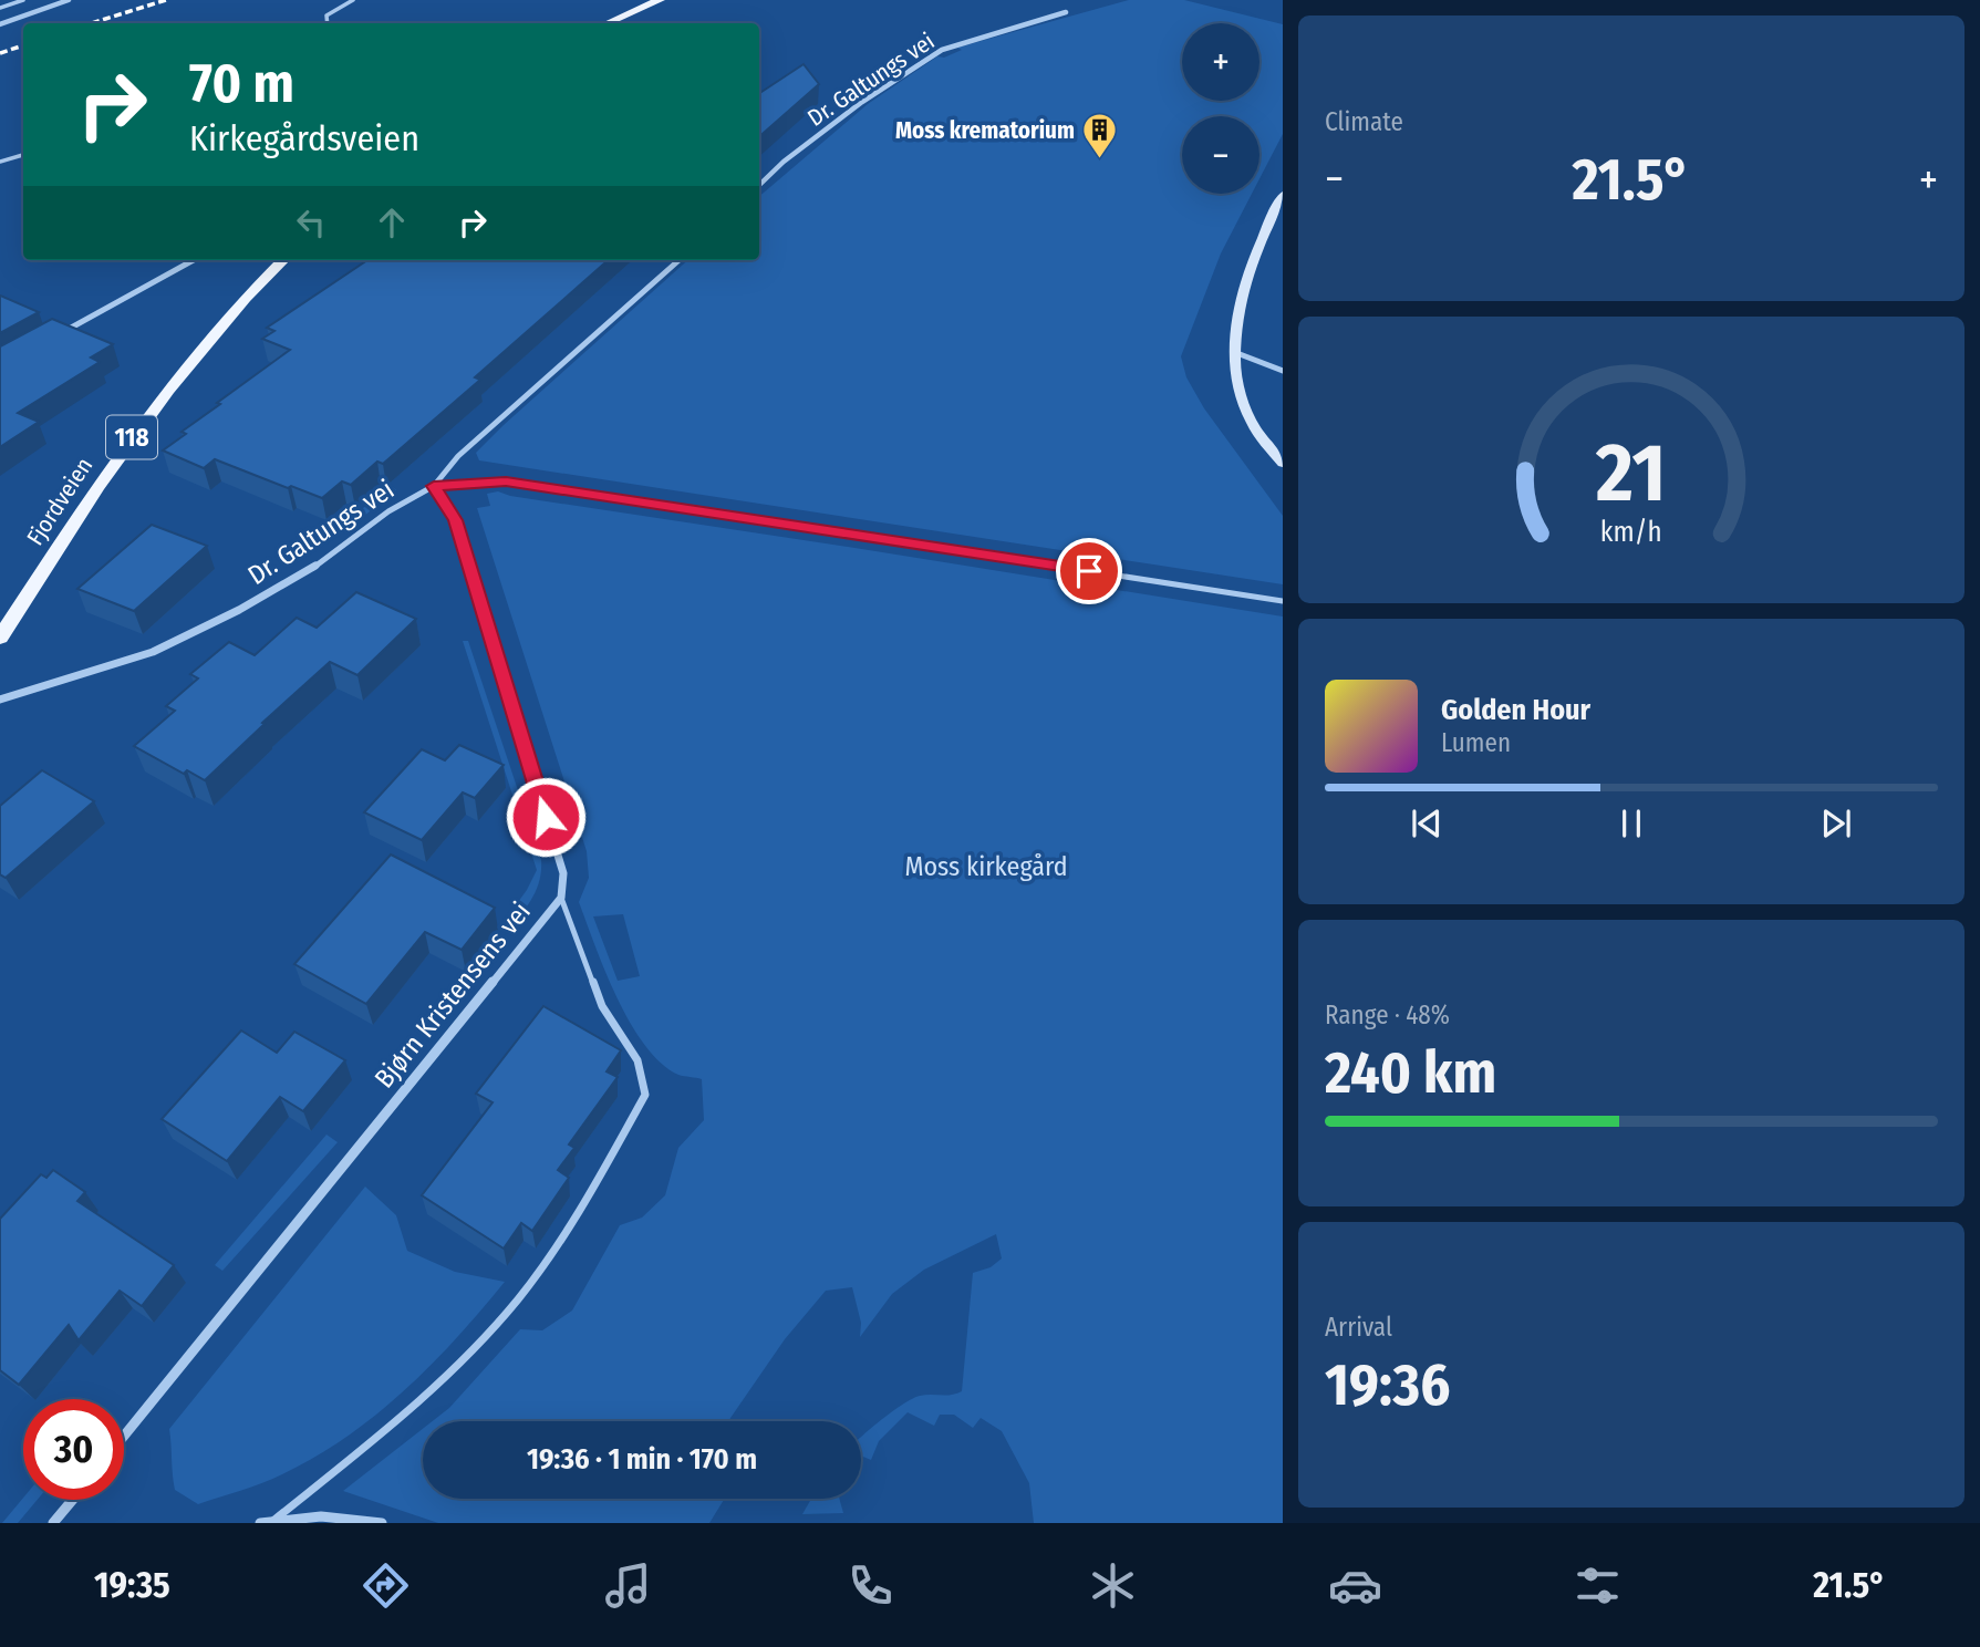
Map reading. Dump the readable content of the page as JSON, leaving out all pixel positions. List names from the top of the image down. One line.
{"streets":{"main road":["118","Fjordveien"],"street":["Dr. Galtungs vei","Bjørn Kristensens vei"]},"crossings":[["Dr. Galtungs vei","Bjørn Kristensens vei"]],"parks":["Moss kirkegård"],"places":{"building":["Moss krematorium"]},"page":{"tile":["Climate",["Range · 48%","240 km"],["Arrival","19:36"]],"map_buttons":["+","−"],"turn":["70 m","Kirkegårdsveien"],"heat":["−","21.5°","+"],"song":["Golden Hour","Lumen"],"limit":"30","trip":"19:36 · 1 min · 170 m","tabs":["19:35","21.5°"],"gauge":["21","km/h"]}}
